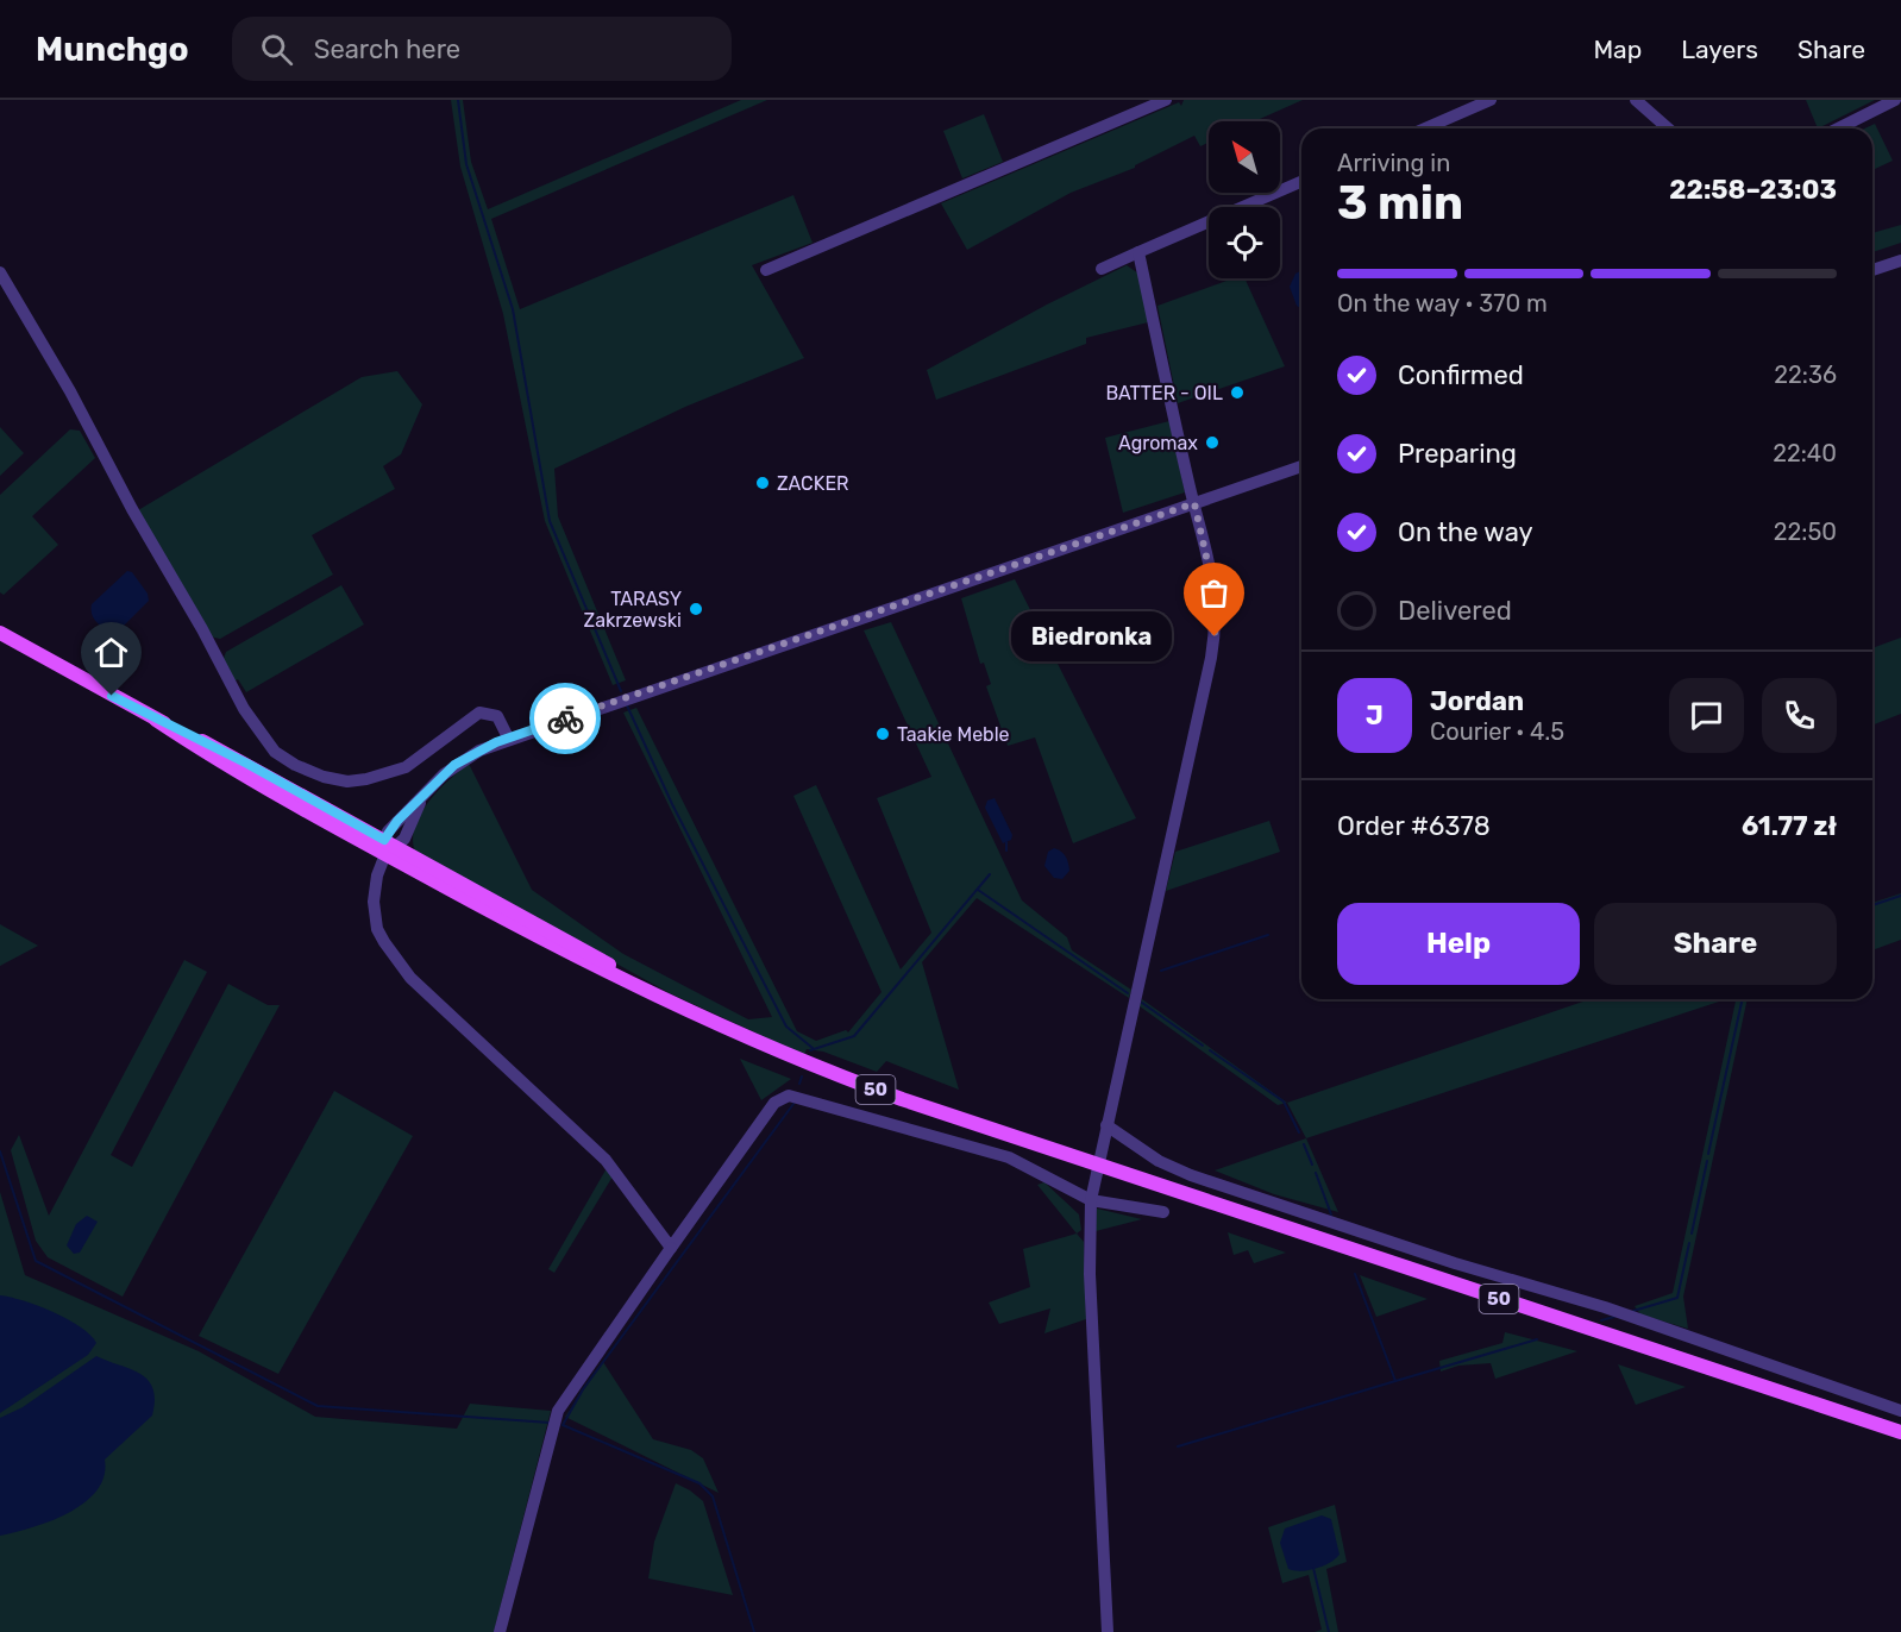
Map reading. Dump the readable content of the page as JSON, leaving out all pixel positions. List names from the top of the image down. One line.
{"streets":{"main road":["50"]},"places":["BATTER - OIL","Agromax","ZACKER","TARASY Zakrzewski","Biedronka","Taakie Meble"],"north":"top left","page":{"header":"Munchgo","search":"Search here","nav":["Map","Layers","Share"],"heading":["3 min","Arriving in","22:58–23:03"],"panel":["Jordan","Courier · 4.5","Order #6378","61.77 zł"],"bar":"On the way · 370 m","list":[["Confirmed","22:36"],["Preparing","22:40"],["On the way","22:50"],"Delivered"],"bubble":"Biedronka","round":"J","buttons":["Help","Share"]}}
